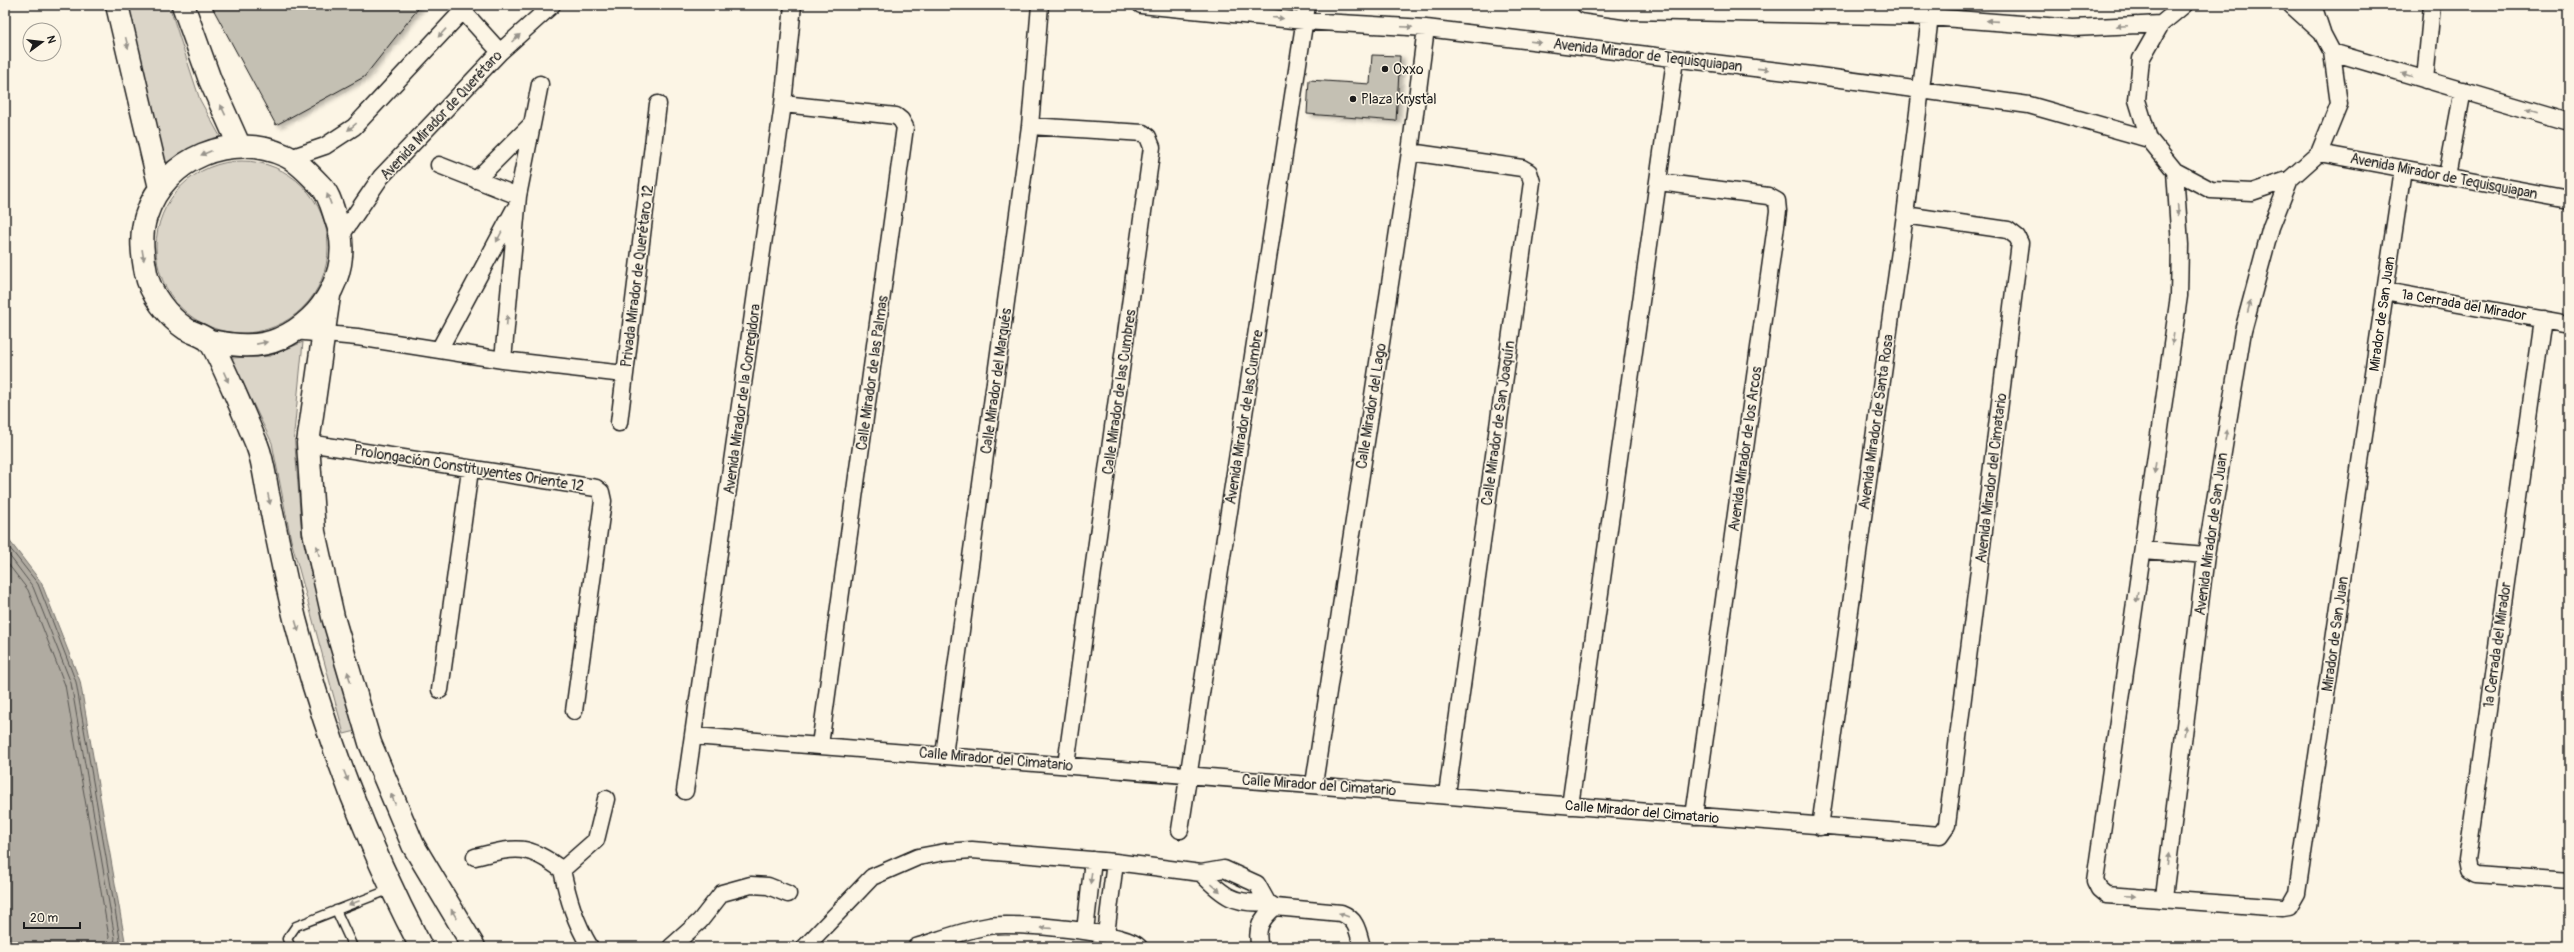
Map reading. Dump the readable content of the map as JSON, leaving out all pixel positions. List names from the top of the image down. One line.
{"streets":{"street":["Avenida Mirador de Tequisquiapan","Avenida Mirador de Querétaro","Privada Mirador de Querétaro 12","1a Cerrada del Mirador","Mirador de San Juan","Calle Mirador de las Palmas","Calle Mirador del Marqués","Calle Mirador de las Cumbres","Avenida Mirador de la Corregidora","Calle Mirador del Lago","Avenida Mirador de las Cumbre","Avenida Mirador de Santa Rosa","Calle Mirador de San Joaquín","Avenida Mirador de los Arcos","Prolongación Constituyentes Oriente 12","Avenida Mirador del Cimatario","Avenida Mirador de San Juan","Calle Mirador del Cimatario"]},"crossings":[["Avenida Mirador de Tequisquiapan","Mirador de San Juan"],["Avenida Mirador de Tequisquiapan","Calle Mirador del Lago"],["Avenida Mirador de Tequisquiapan","Avenida Mirador de las Cumbre"],["Avenida Mirador de Tequisquiapan","Avenida Mirador de Santa Rosa"],["1a Cerrada del Mirador","Mirador de San Juan"],["Mirador de San Juan","Avenida Mirador de San Juan"],["Calle Mirador de las Palmas","Avenida Mirador de la Corregidora"],["Calle Mirador de las Palmas","Calle Mirador del Cimatario"],["Calle Mirador del Marqués","Calle Mirador de las Cumbres"],["Calle Mirador del Marqués","Calle Mirador del Cimatario"],["Calle Mirador de las Cumbres","Calle Mirador del Cimatario"],["Avenida Mirador de la Corregidora","Calle Mirador del Cimatario"],["Calle Mirador del Lago","Calle Mirador de San Joaquín"],["Calle Mirador del Lago","Calle Mirador del Cimatario"],["Avenida Mirador de las Cumbre","Calle Mirador del Cimatario"],["Avenida Mirador de Santa Rosa","Avenida Mirador del Cimatario"],["Avenida Mirador de Santa Rosa","Calle Mirador del Cimatario"],["Calle Mirador de San Joaquín","Calle Mirador del Cimatario"],["Avenida Mirador de los Arcos","Calle Mirador del Cimatario"],["Avenida Mirador del Cimatario","Calle Mirador del Cimatario"]],"places":["Oxxo","Plaza Krystal"],"scale_bar":"20 m","north":"right"}
